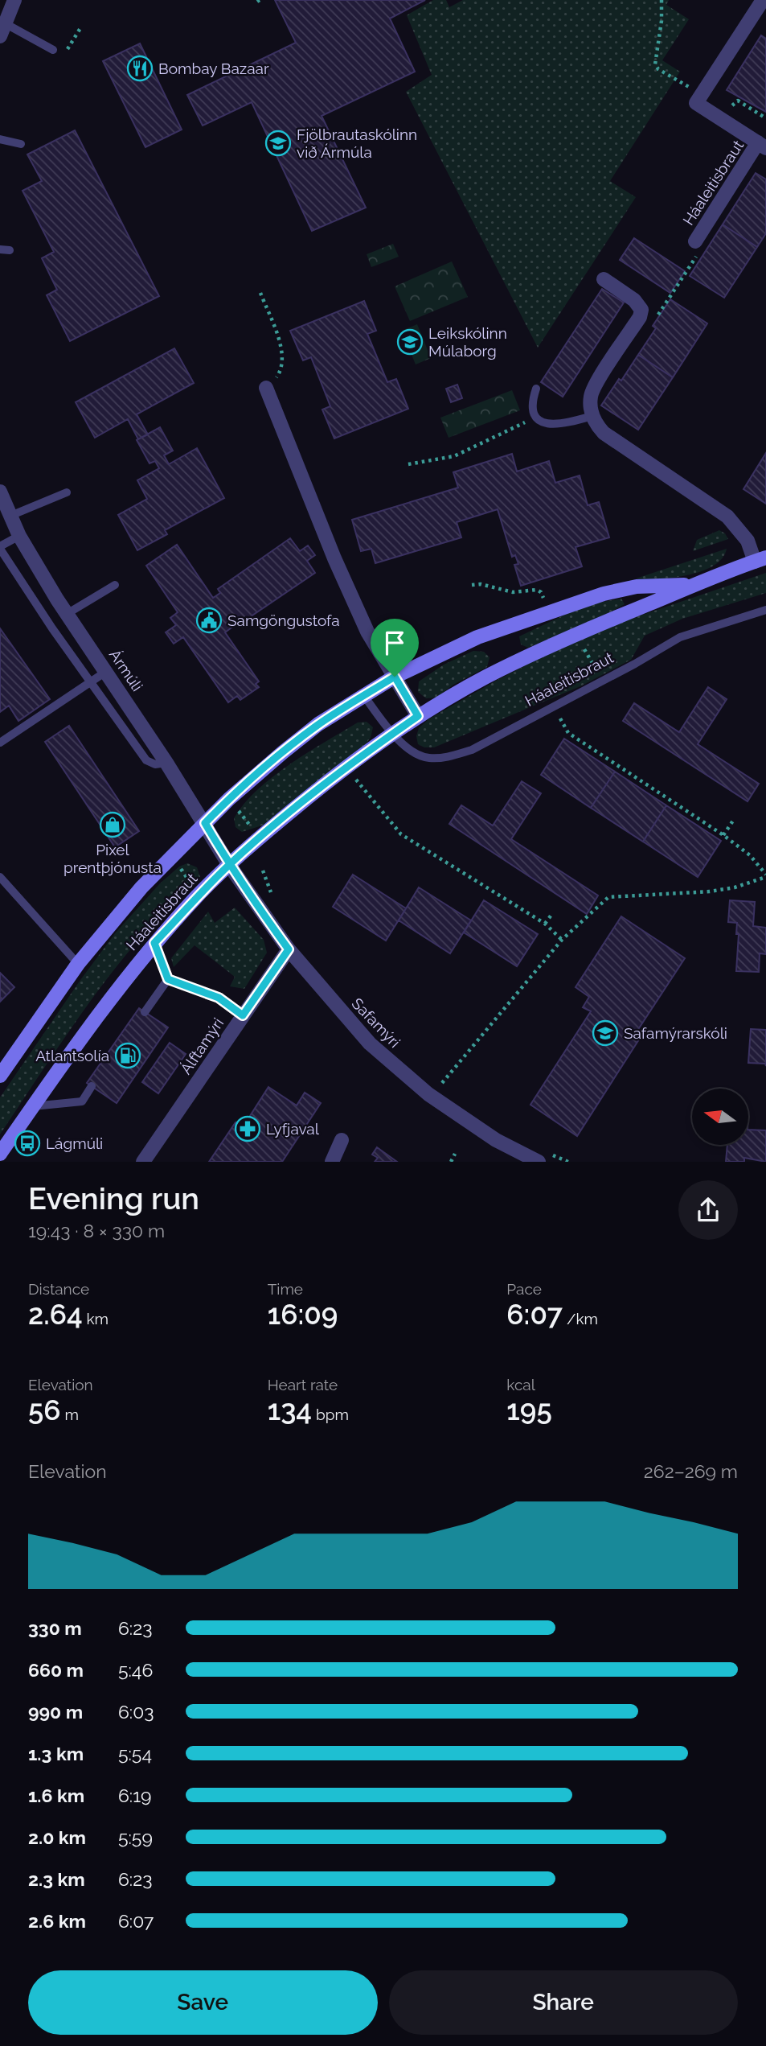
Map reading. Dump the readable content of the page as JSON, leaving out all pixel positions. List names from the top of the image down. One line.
{"streets":{"street":["Háaleitisbraut","Ármúli","Safamýri","Álftamýri"]},"crossings":[["Háaleitisbraut","Ármúli"],["Háaleitisbraut","Safamýri"],["Ármúli","Safamýri"],["Safamýri","Álftamýri"]],"places":{"restaurant":["Bombay Bazaar"],"school or university":["Fjölbrautaskólinn við Ármúla","Leikskólinn Múlaborg","Safamýrarskóli"],"public building":["Samgöngustofa"],"shop":["Pixel prentþjónusta"],"fuel station":["Atlantsolía"],"pharmacy":["Lyfjaval"],"bus stop":["Lágmúli"]},"north":"left","page":{"heading":["Evening run","19:43 · 8 × 330 m"],"stats":[["Distance","2.64 km"],["Time","16:09"],["Pace","6:07 /km"],["Elevation","56 m"],["Heart rate","134 bpm"],["kcal","195"]],"chart":["Elevation","262–269 m"],"list":[{"name":"330 m","note":"6:23"},{"name":"660 m","note":"5:46"},{"name":"990 m","note":"6:03"},{"name":"1.3 km","note":"5:54"},{"name":"1.6 km","note":"6:19"},{"name":"2.0 km","note":"5:59"},{"name":"2.3 km","note":"6:23"},{"name":"2.6 km","note":"6:07"}],"buttons":["Save","Share"]}}
